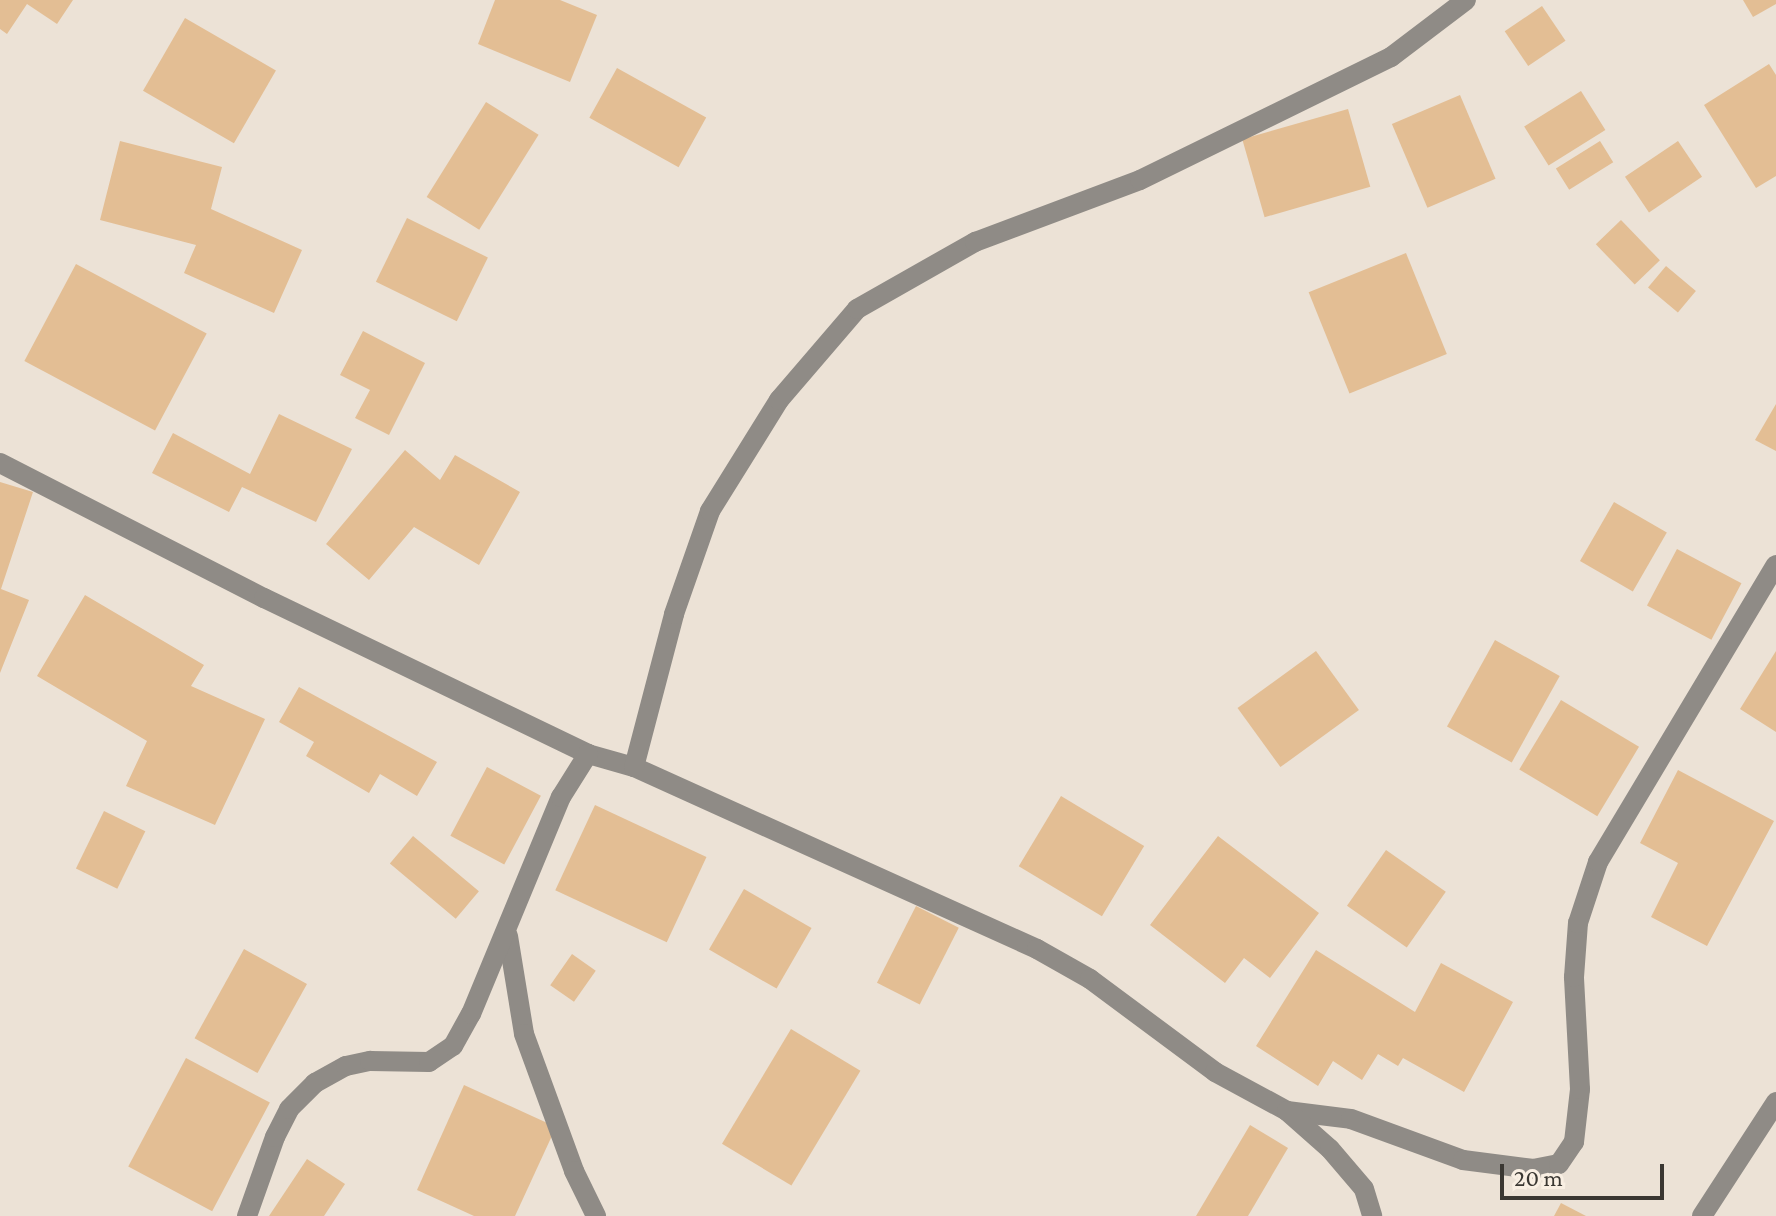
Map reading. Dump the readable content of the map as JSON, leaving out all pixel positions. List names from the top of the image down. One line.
{"scale_bar":"20 m"}
